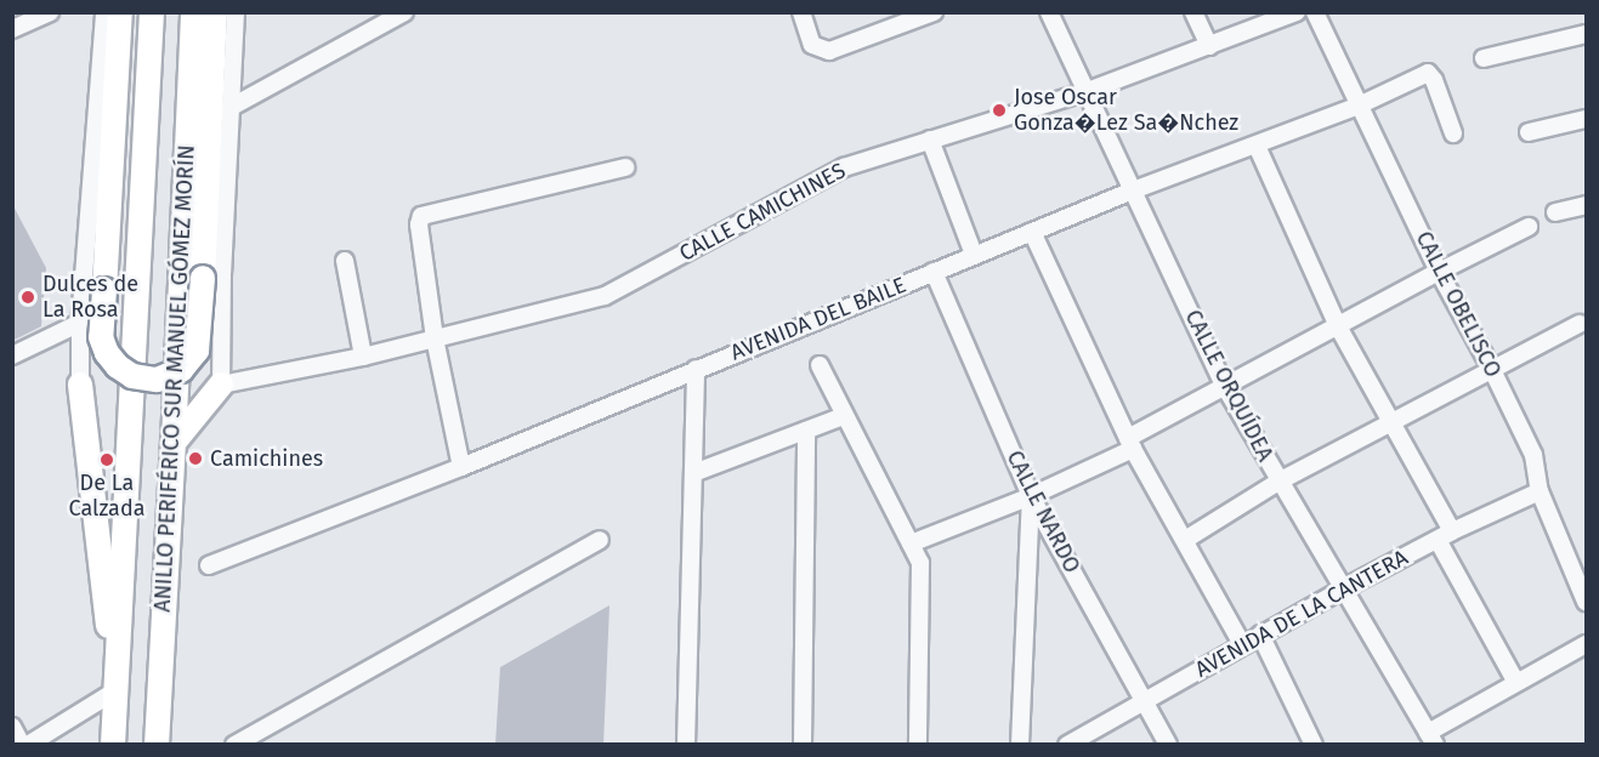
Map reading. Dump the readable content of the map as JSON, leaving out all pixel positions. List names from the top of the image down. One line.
{"streets":{"highway":["ANILLO PERIFÉRICO SUR MANUEL GÓMEZ MORÍN"],"street":["CALLE CAMICHINES","CALLE OBELISCO","AVENIDA DEL BAILE","CALLE ORQUÍDEA","CALLE NARDO","AVENIDA DE LA CANTERA"]},"crossings":[["CALLE CAMICHINES","CALLE ORQUÍDEA"],["CALLE OBELISCO","AVENIDA DEL BAILE"],["CALLE OBELISCO","AVENIDA DE LA CANTERA"],["AVENIDA DEL BAILE","CALLE ORQUÍDEA"],["AVENIDA DEL BAILE","CALLE NARDO"],["CALLE ORQUÍDEA","AVENIDA DE LA CANTERA"],["CALLE NARDO","AVENIDA DE LA CANTERA"]],"places":["Jose Oscar Gonza�Lez Sa�Nchez","Dulces de La Rosa","Camichines","De La Calzada"]}
